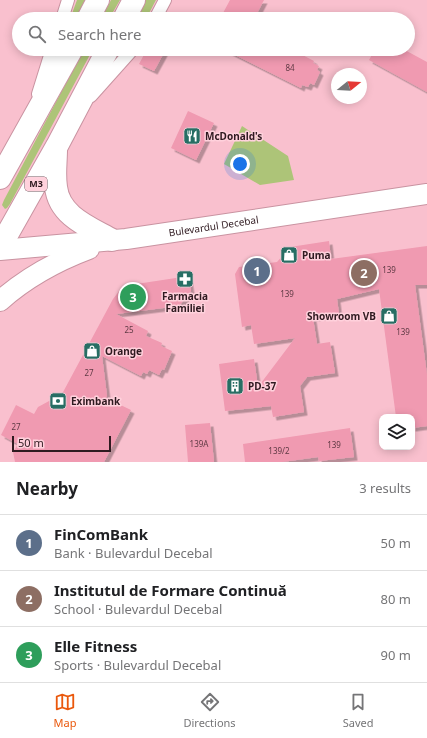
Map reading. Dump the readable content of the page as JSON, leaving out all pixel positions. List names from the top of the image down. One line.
{"streets":{"highway":["M3"],"main road":["Bulevardul Decebal"]},"crossings":[["M3","Bulevardul Decebal"]],"places":{"restaurant":["McDonald's"],"shop":["Puma","Showroom VB","Orange"],"pharmacy":["Farmacia Familiei"],"building":["PD-37"],"bank":["Eximbank"]},"house_numbers":["84","139","139","25","139","27","27","139A","139","139/2"],"scale_bar":"50 m","north":"right","page":{"search":"Search here","pins":["1","2","3"],"scale":"50 m","heading":["Nearby","3 results"],"list":[{"mark":"1","name":"FinComBank","note":"Bank · Bulevardul Decebal","value":"50 m"},{"mark":"2","name":"Institutul de Formare Continuă","note":"School · Bulevardul Decebal","value":"80 m"},{"mark":"3","name":"Elle Fitness","note":"Sports · Bulevardul Decebal","value":"90 m"}],"nav":["Map","Directions","Saved"]}}
